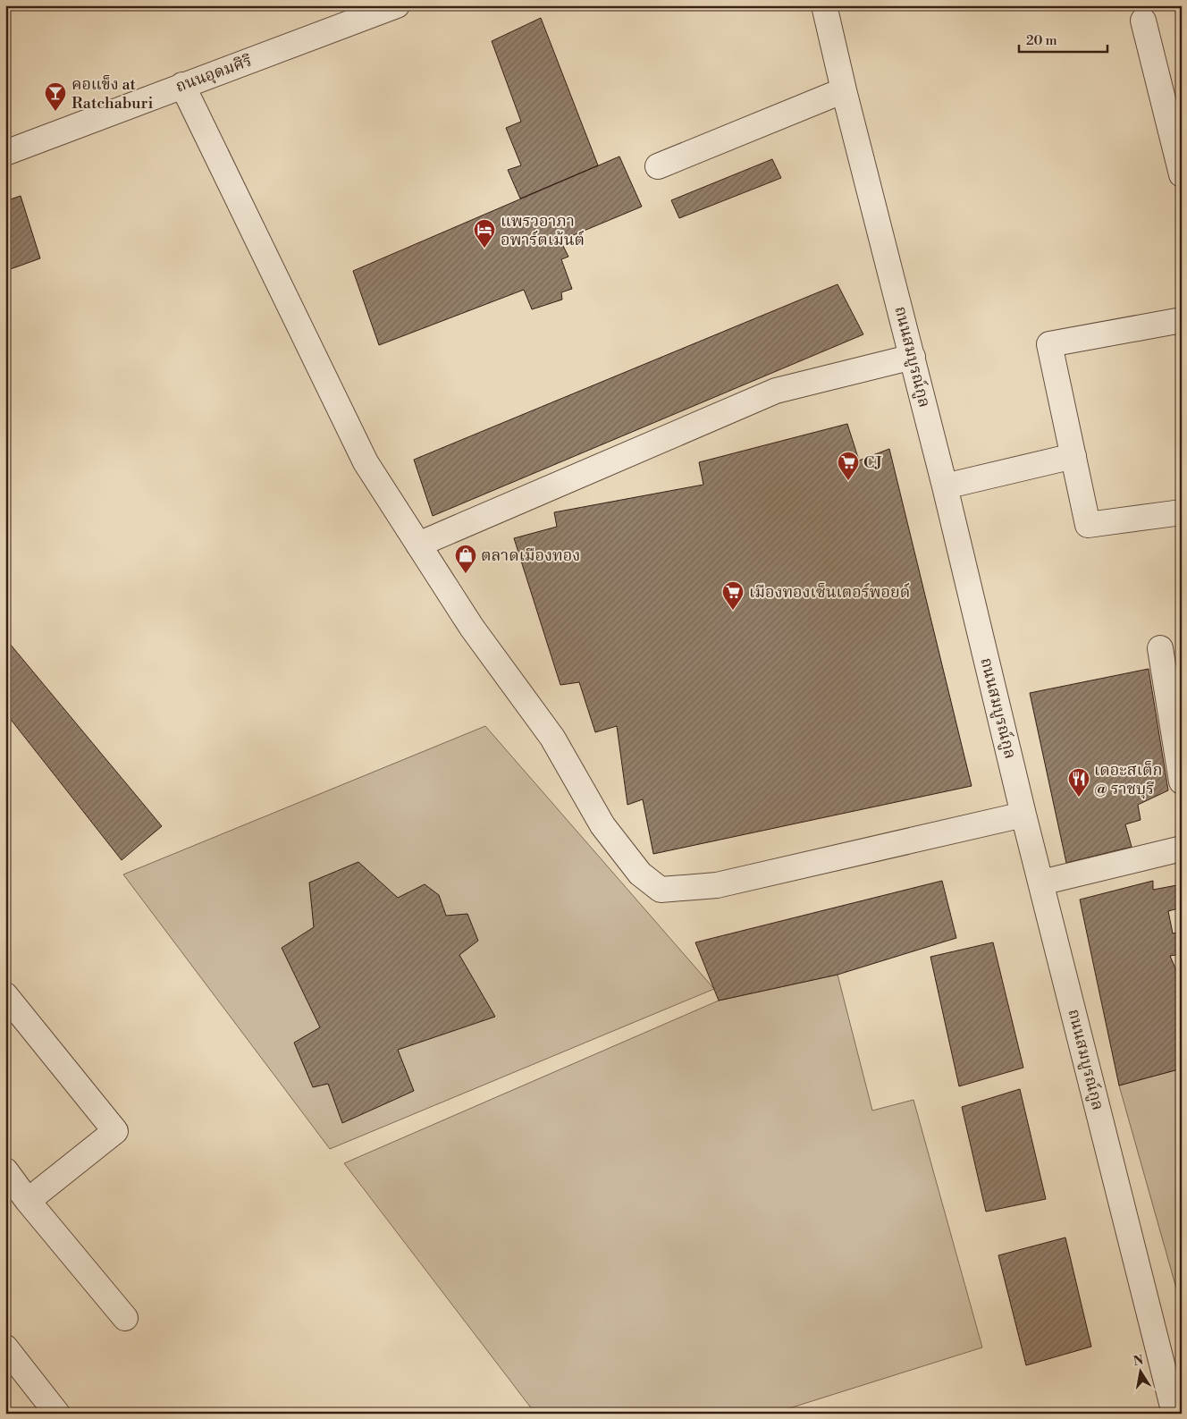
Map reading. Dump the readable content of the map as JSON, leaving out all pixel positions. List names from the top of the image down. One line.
{"streets":{"street":["ถนนอุดมศิริ","ถนนสมบูรณ์กูล"]},"places":{"bar":["คอแข็ง at Ratchaburi"],"hotel":["แพรวอาภา อพาร์ตเม้นต์"],"supermarket":["CJ","เมืองทองเซ็นเตอร์พอยด์"],"shop":["ตลาดเมืองทอง"],"restaurant":["เดอะสเต็ก @ ราชบุรี"]},"scale_bar":"20 m","north":"top"}
